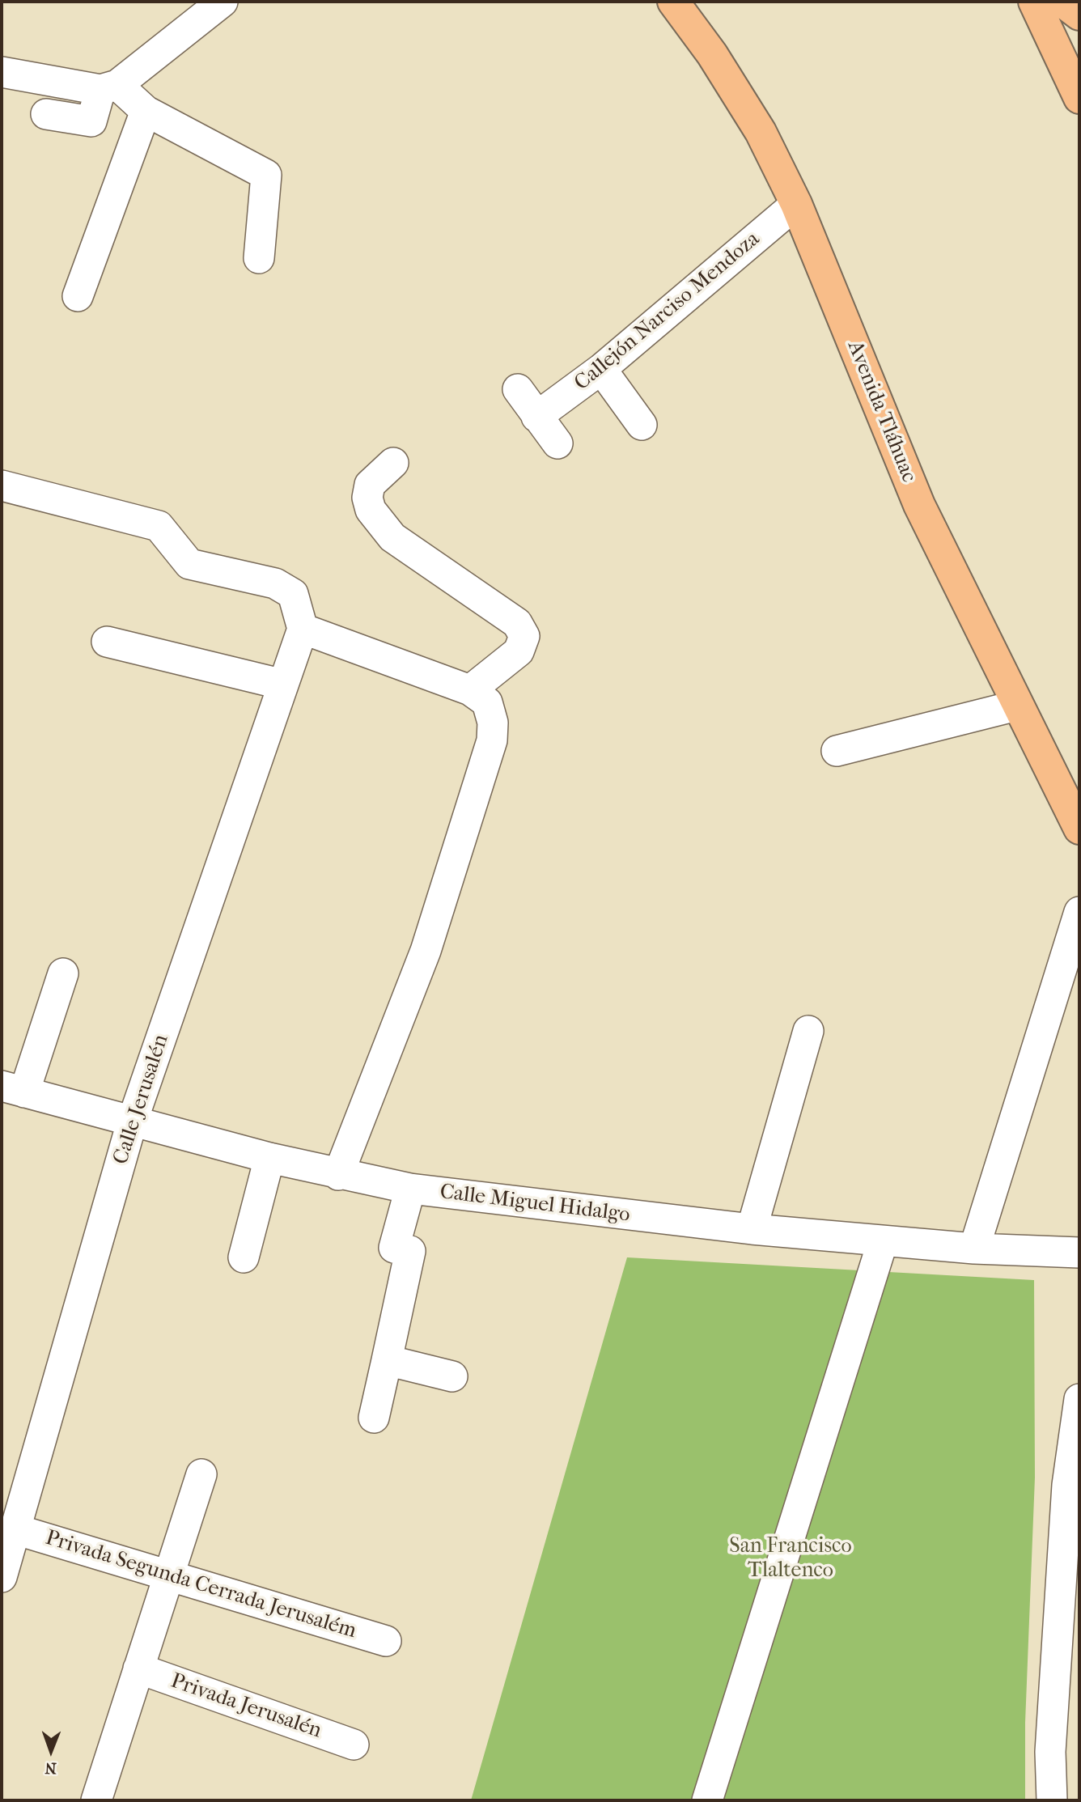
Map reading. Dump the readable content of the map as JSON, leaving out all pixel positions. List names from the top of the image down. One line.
{"streets":{"main road":["Avenida Tláhuac"],"street":["Callejón Narciso Mendoza","Calle Jerusalén","Calle Miguel Hidalgo","Privada Segunda Cerrada Jerusalém","Privada Jerusalén"]},"crossings":[["Callejón Narciso Mendoza","Avenida Tláhuac"],["Calle Jerusalén","Calle Miguel Hidalgo"],["Calle Jerusalén","Privada Segunda Cerrada Jerusalém"]],"parks":["San Francisco Tlaltenco"],"north":"bottom"}
